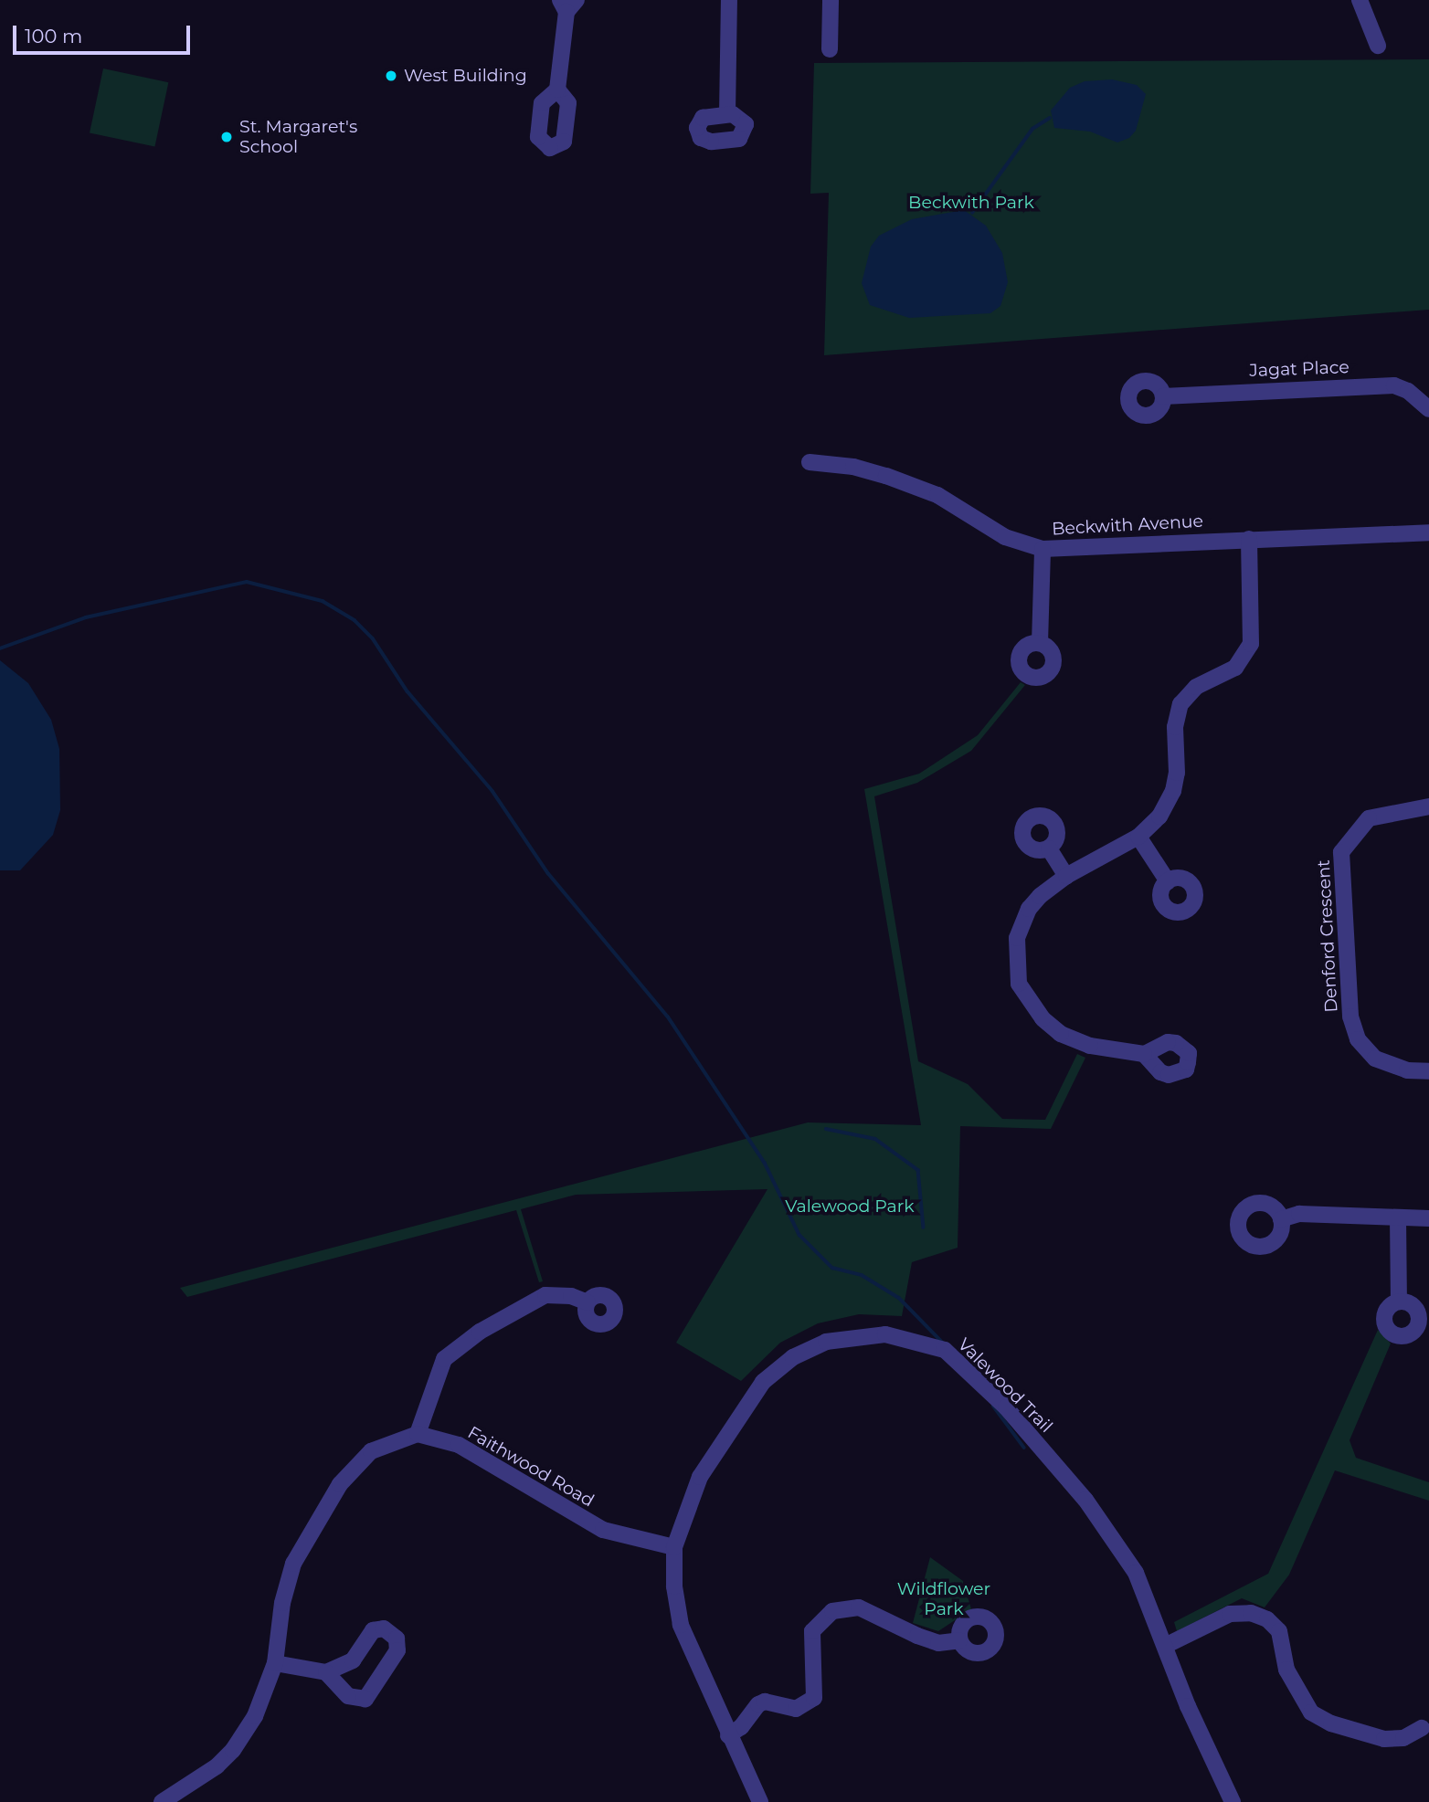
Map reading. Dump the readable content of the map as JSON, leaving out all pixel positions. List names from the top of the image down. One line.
{"streets":{"street":["Jagat Place","Beckwith Avenue","Denford Crescent","Valewood Trail","Faithwood Road"]},"crossings":[["Valewood Trail","Faithwood Road"]],"parks":["Beckwith Park","Valewood Park","Wildflower Park"],"places":["West Building","St. Margaret's School"],"scale_bar":"100 m"}
